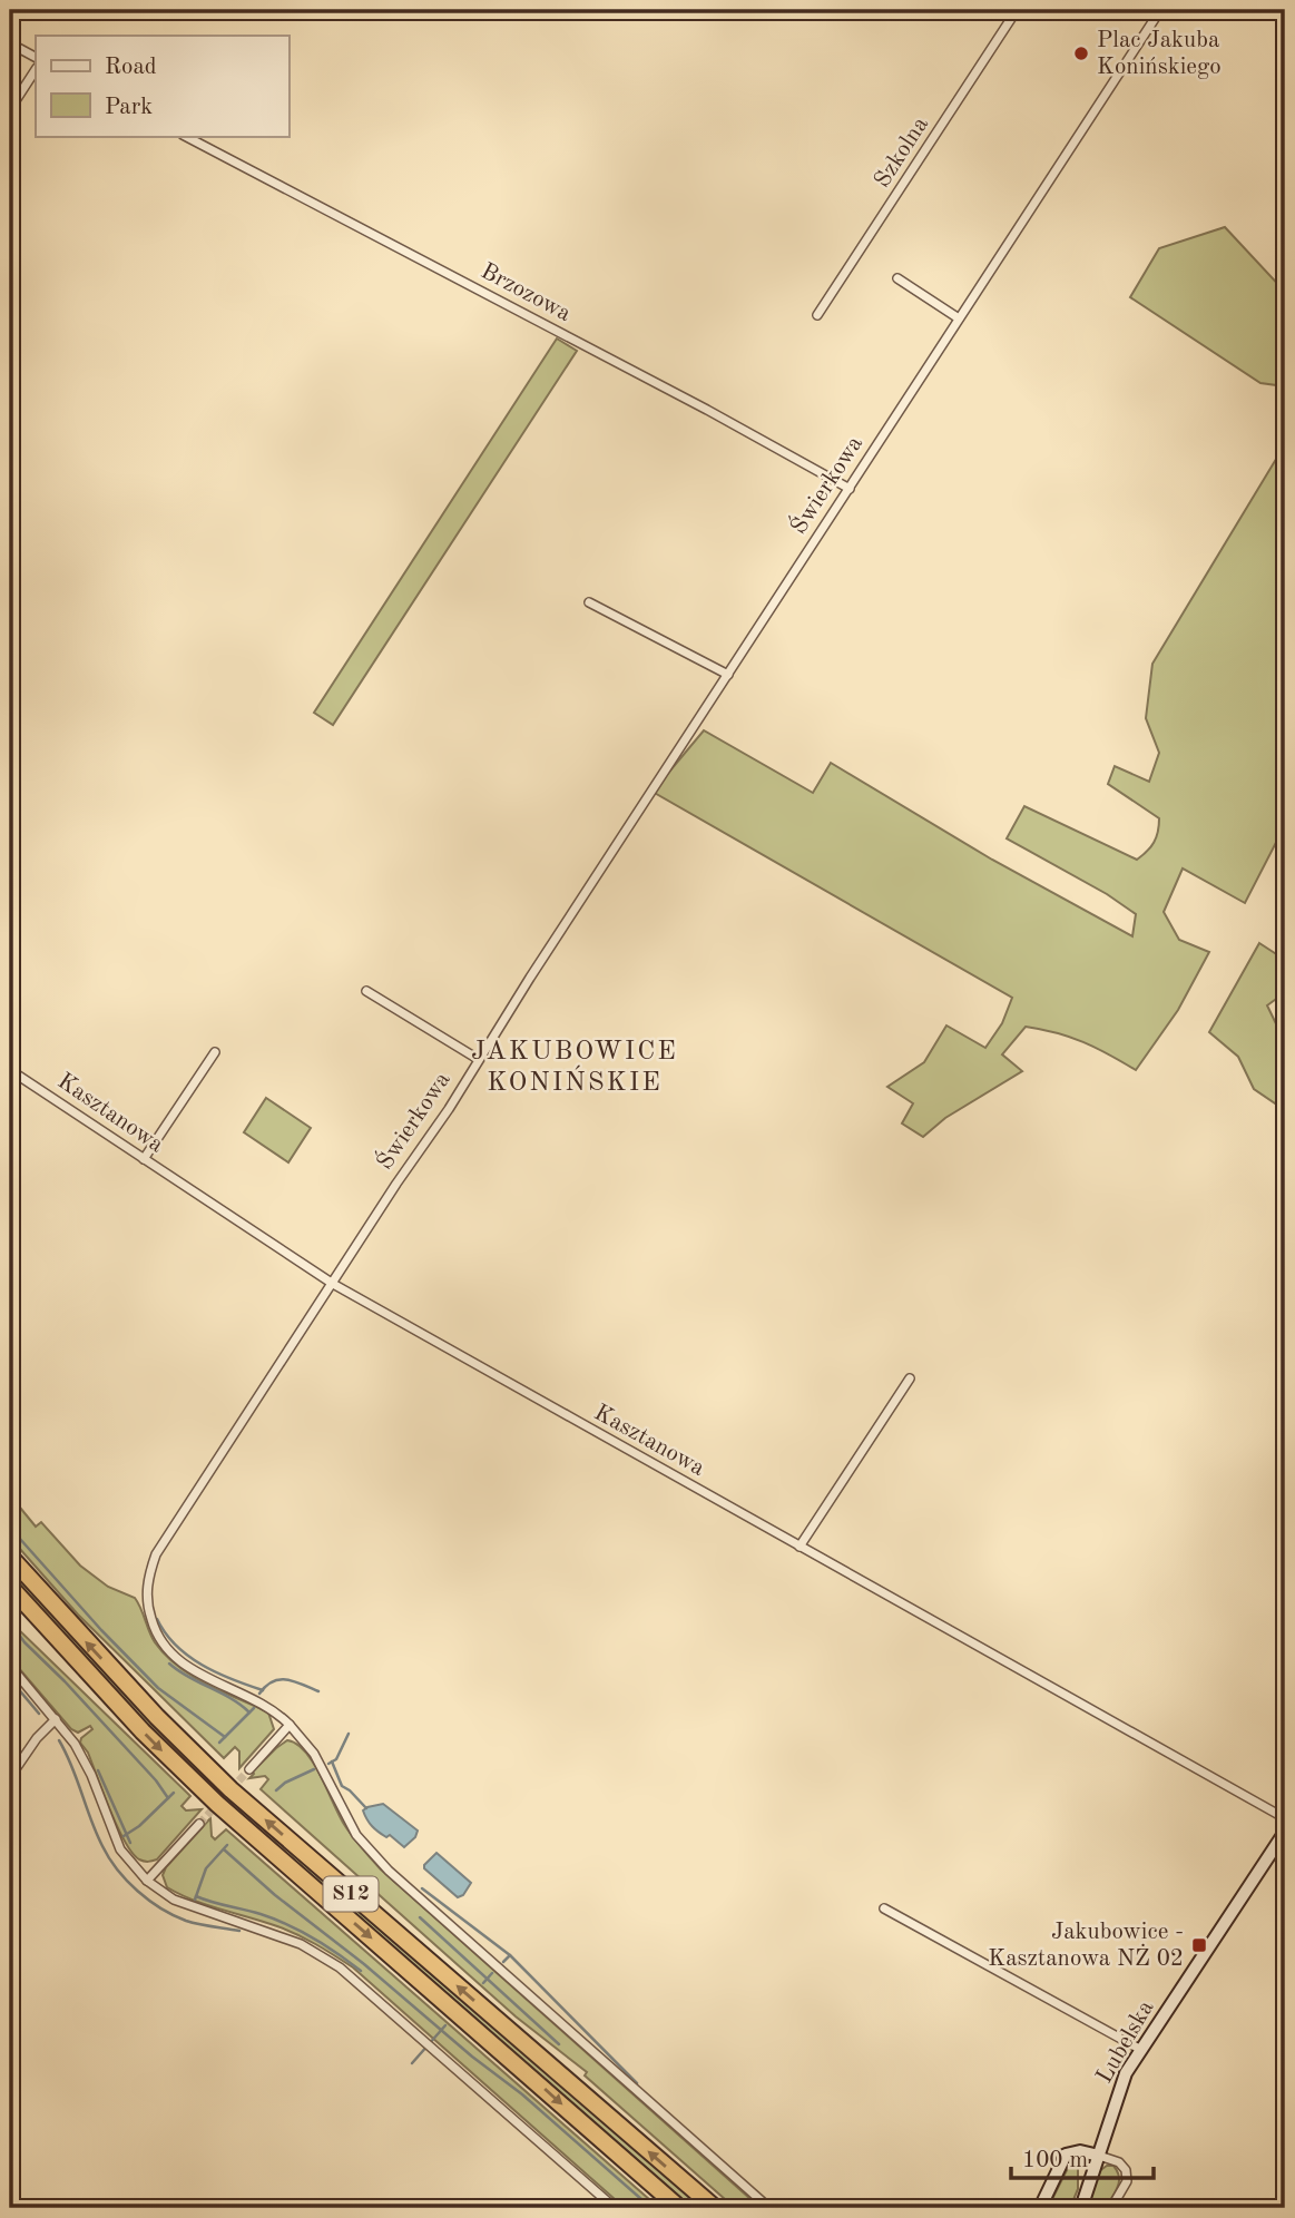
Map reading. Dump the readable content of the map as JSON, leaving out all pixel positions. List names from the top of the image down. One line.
{"streets":{"highway":["S12"],"street":["Szkolna","Brzozowa","Świerkowa","Kasztanowa","Lubelska"]},"crossings":[["Brzozowa","Świerkowa"],["Świerkowa","Kasztanowa"]],"districts":["JAKUBOWICE KONIŃSKIE"],"places":{"other":["Plac Jakuba Konińskiego"],"transit":["Jakubowice - Kasztanowa NŻ 02"]},"legend":["Road","Park"],"scale_bar":"100 m"}
